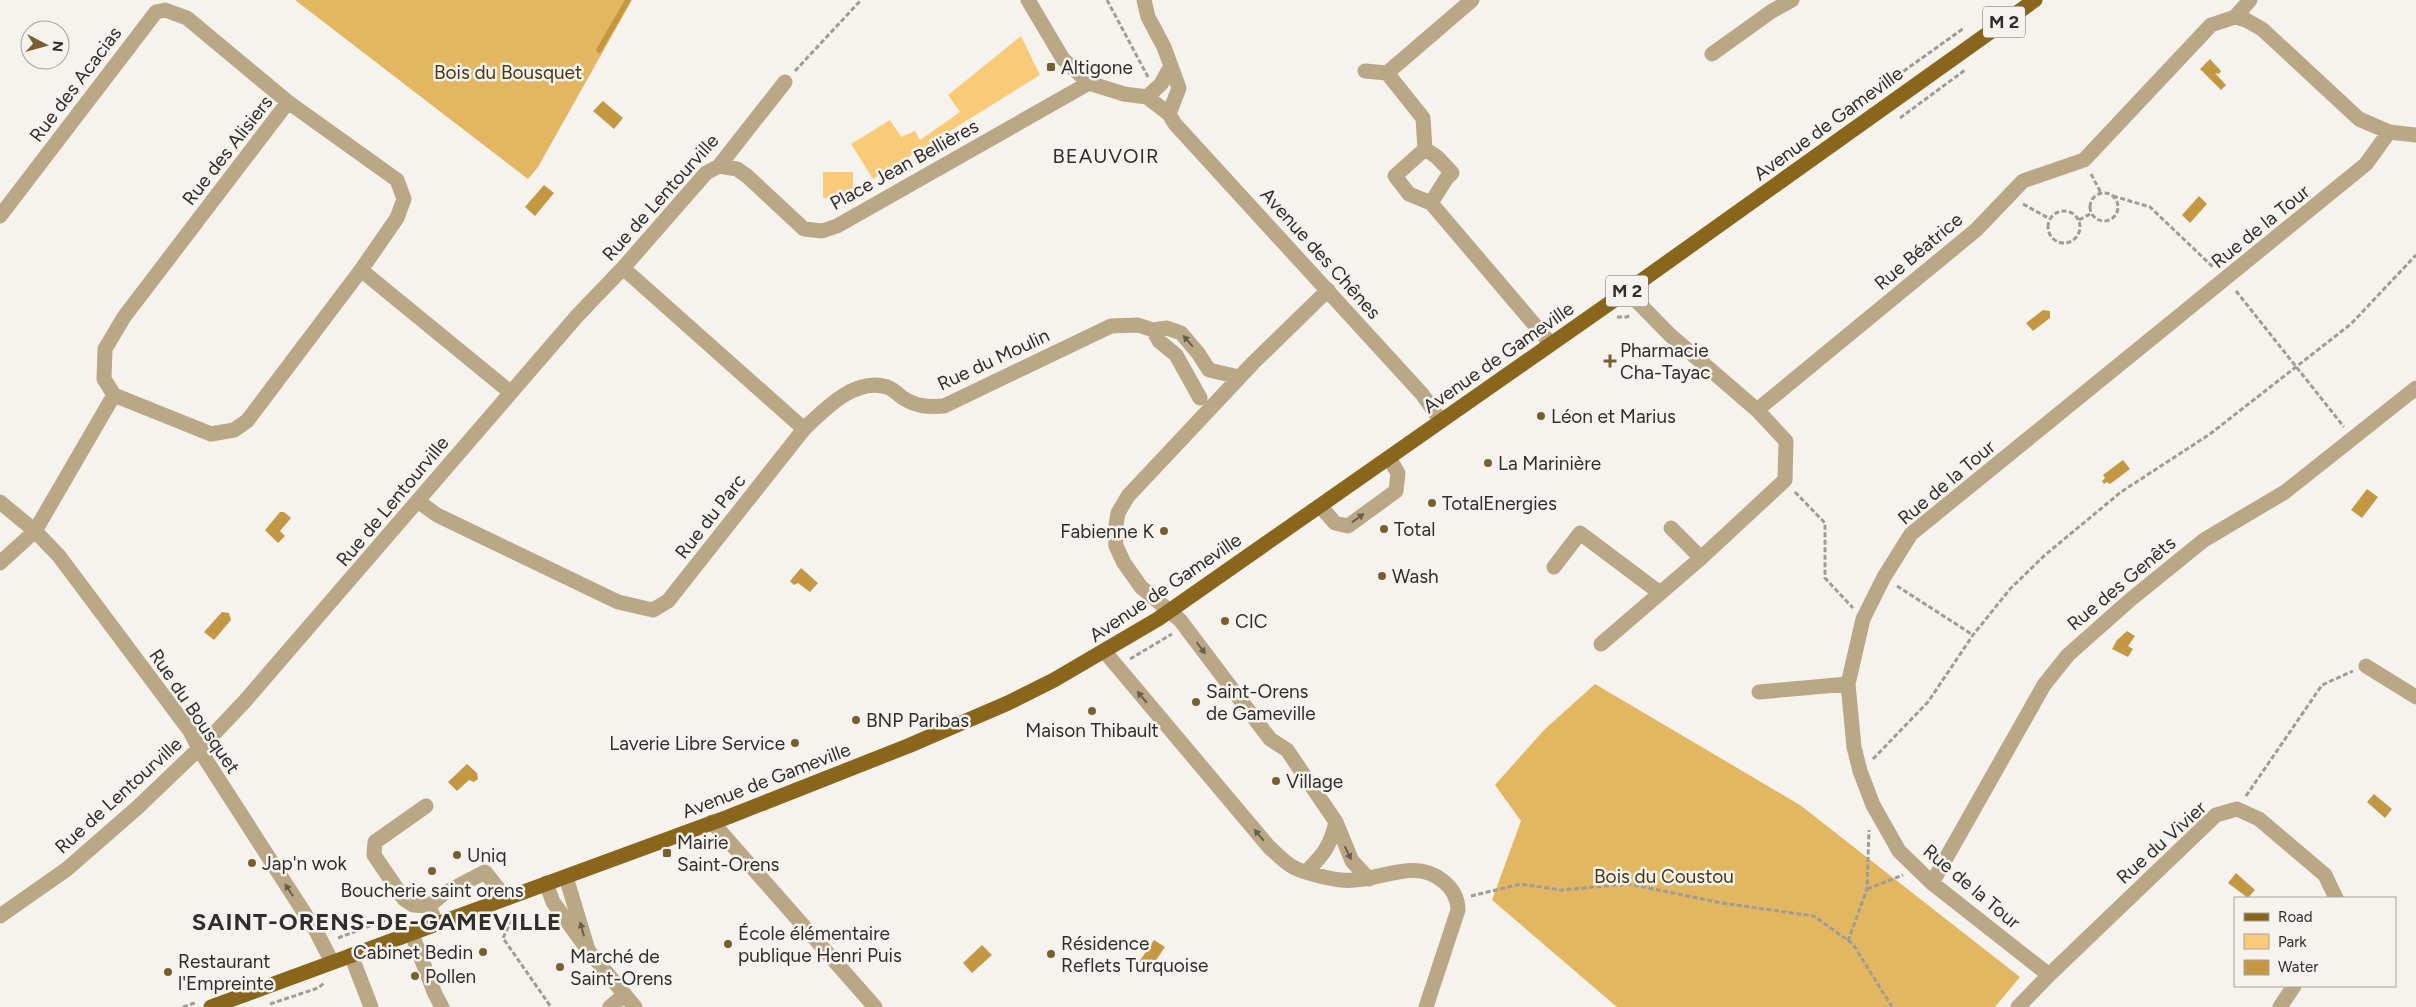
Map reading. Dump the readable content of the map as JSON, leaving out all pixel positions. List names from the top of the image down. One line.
{"streets":{"main road":["M 2","Avenue de Gameville"],"street":["Rue des Acacias","Rue des Alisiers","Place Jean Bellières","Rue de Lentourville","Rue de la Tour","Rue Béatrice","Avenue des Chênes","Rue du Moulin","Rue du Parc","Rue des Genêts","Rue du Bousquet","Rue du Vivier"]},"crossings":[["Rue des Acacias","Rue des Alisiers"],["Avenue de Gameville","Avenue des Chênes"],["Avenue de Gameville","Rue du Bousquet"],["Place Jean Bellières","Rue de Lentourville"],["Rue de Lentourville","Rue du Parc"],["Rue de Lentourville","Rue du Bousquet"],["Rue de la Tour","Rue des Genêts"],["Rue de la Tour","Rue du Vivier"],["Rue du Moulin","Rue du Parc"]],"one_way":["Rue du Bousquet"],"districts":["BEAUVOIR","SAINT-ORENS-DE-GAMEVILLE"],"parks":["Bois du Bousquet","Bois du Coustou"],"places":{"transit":["Altigone","Mairie Saint-Orens"],"health":["Pharmacie Cha-Tayac"],"other":["Léon et Marius","La Marinière","TotalEnergies","Total","Fabienne K","Wash","CIC","Saint-Orens de Gameville","Maison Thibault","BNP Paribas","Laverie Libre Service","Village","Uniq","Jap'n wok","Boucherie saint orens","École élémentaire publique Henri Puis","Cabinet Bedin","Résidence Reflets Turquoise","Marché de Saint-Orens","Restaurant l'Empreinte","Pollen"]},"legend":["Road","Park","Water"],"north":"right"}
